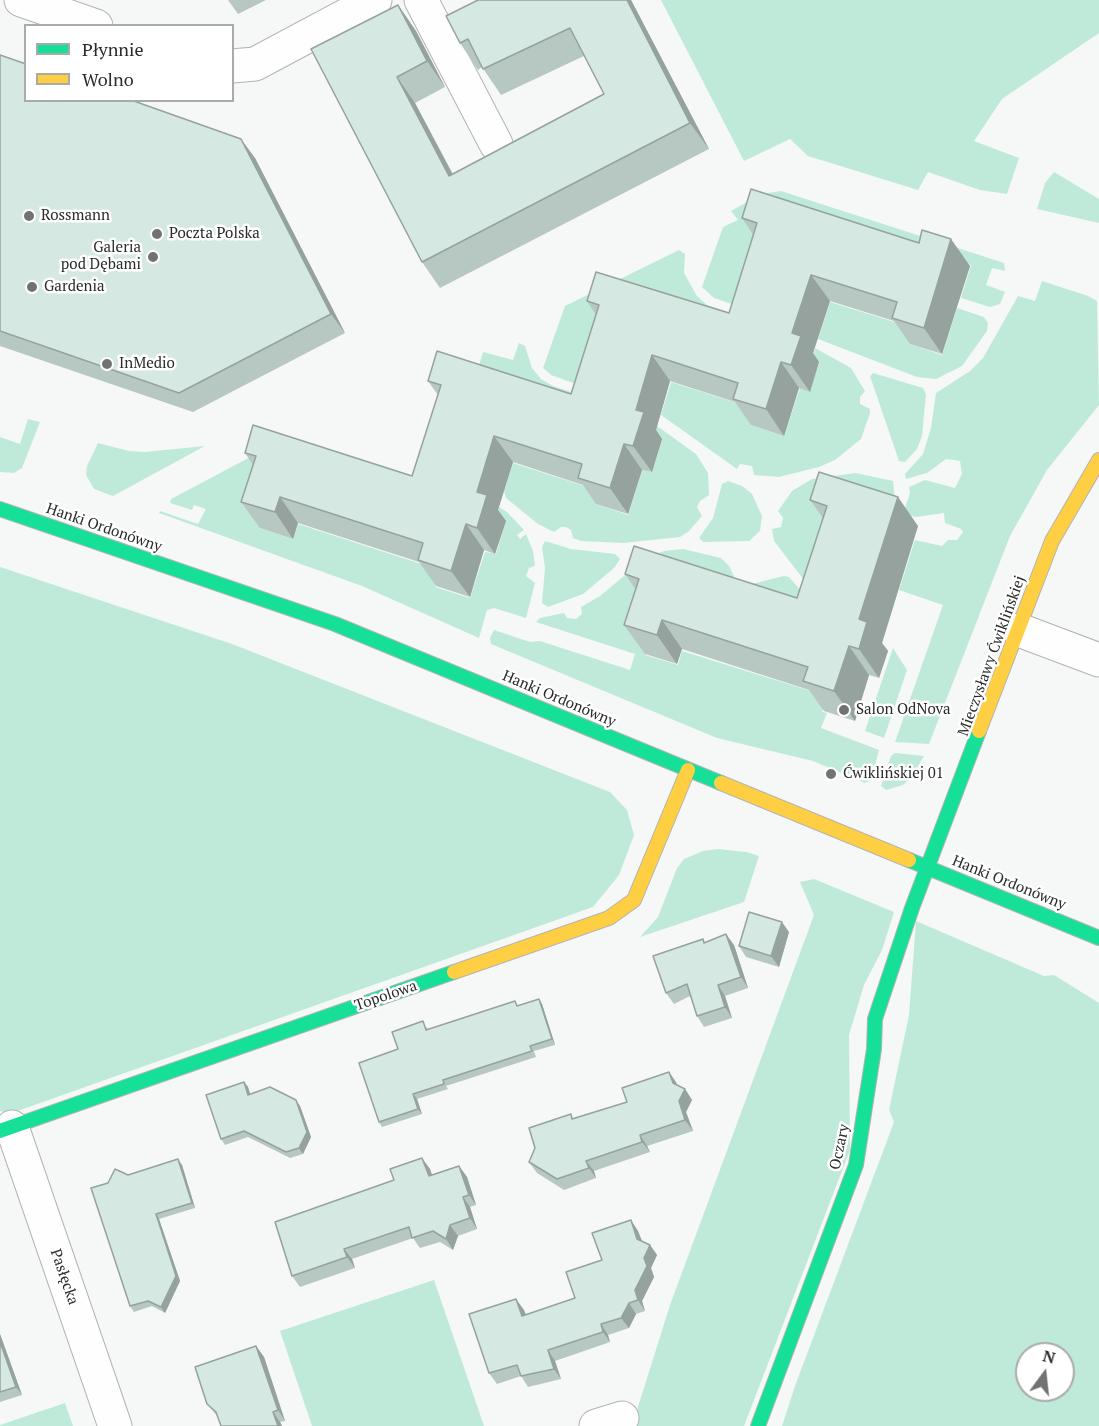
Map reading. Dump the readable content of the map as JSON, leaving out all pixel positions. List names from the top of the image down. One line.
{"streets":{"street":["Hanki Ordonówny","Mieczysławy Ćwiklińskiej","Topolowa","Oczary","Pasłęcka"]},"crossings":[["Hanki Ordonówny","Mieczysławy Ćwiklińskiej"],["Hanki Ordonówny","Topolowa"],["Hanki Ordonówny","Oczary"],["Mieczysławy Ćwiklińskiej","Oczary"],["Topolowa","Pasłęcka"]],"places":["Rossmann","Poczta Polska","Galeria pod Dębami","Gardenia","InMedio","Salon OdNova","Ćwiklińskiej 01"],"legend":["Płynnie","Wolno"],"north":"top"}
